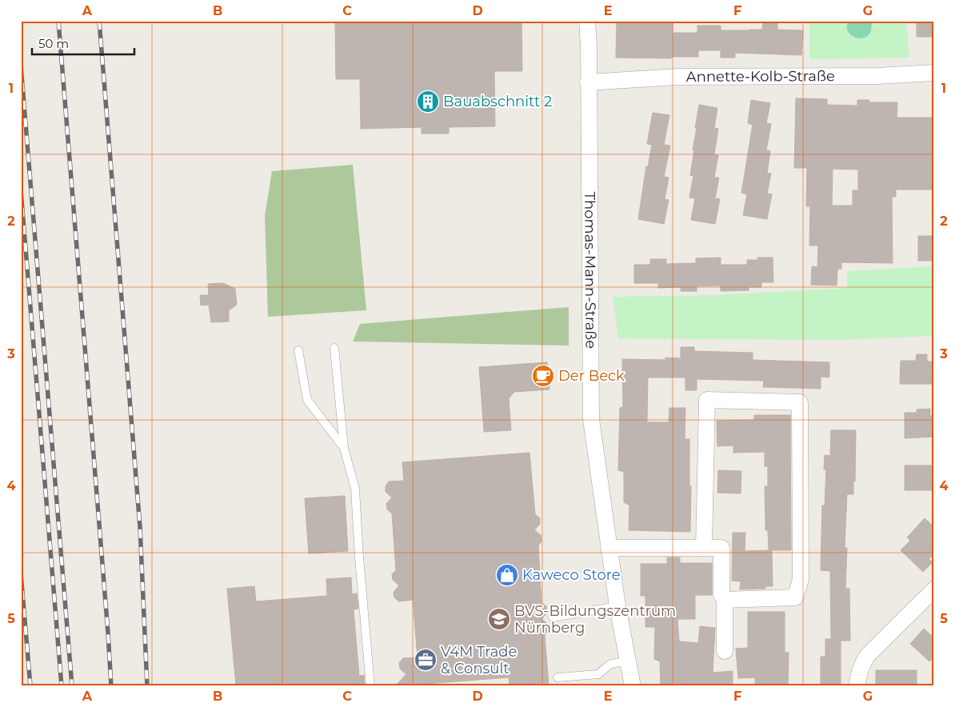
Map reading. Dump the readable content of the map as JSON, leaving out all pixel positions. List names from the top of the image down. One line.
{"streets":{"street":["Annette-Kolb-Straße","Thomas-Mann-Straße"]},"crossings":[["Annette-Kolb-Straße","Thomas-Mann-Straße"]],"places":{"building":["Bauabschnitt 2"],"cafe":["Der Beck"],"shop":["Kaweco Store"],"school or university":["BVS-Bildungszentrum Nürnberg"],"office":["V4M Trade & Consult"]},"scale_bar":"50 m","grid":{"columns":["A","B","C","D","E","F","G"],"rows":["1","2","3","4","5"]}}
